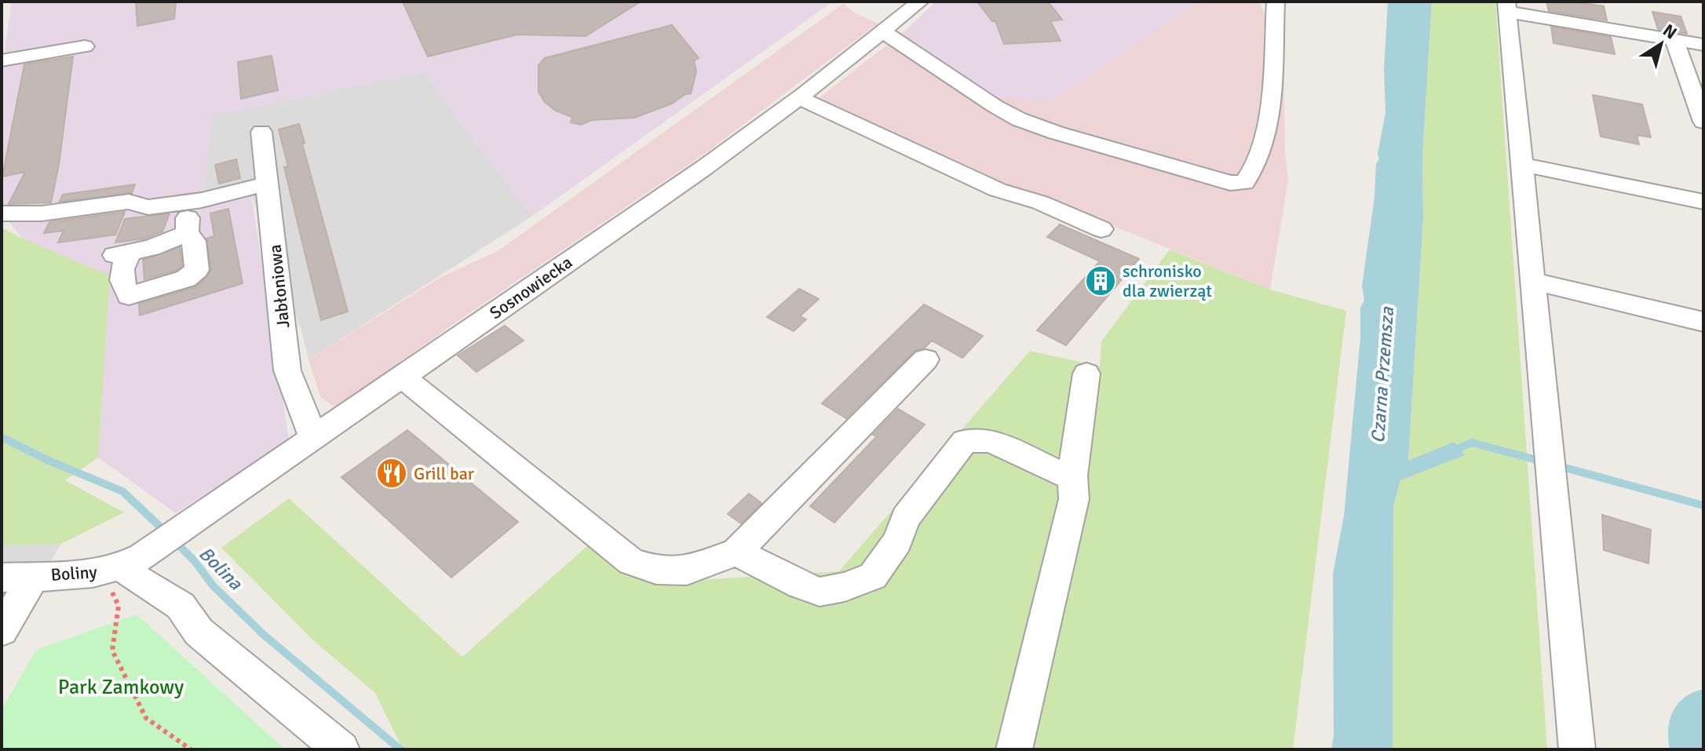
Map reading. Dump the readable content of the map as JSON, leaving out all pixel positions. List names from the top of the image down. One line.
{"streets":{"street":["Jabłoniowa","Sosnowiecka","Boliny"]},"crossings":[["Jabłoniowa","Sosnowiecka"],["Sosnowiecka","Boliny"]],"water":["Czarna Przemsza","Bolina"],"parks":["Park Zamkowy"],"places":{"building":["schronisko dla zwierząt"],"restaurant":["Grill bar"]},"north":"top right"}
